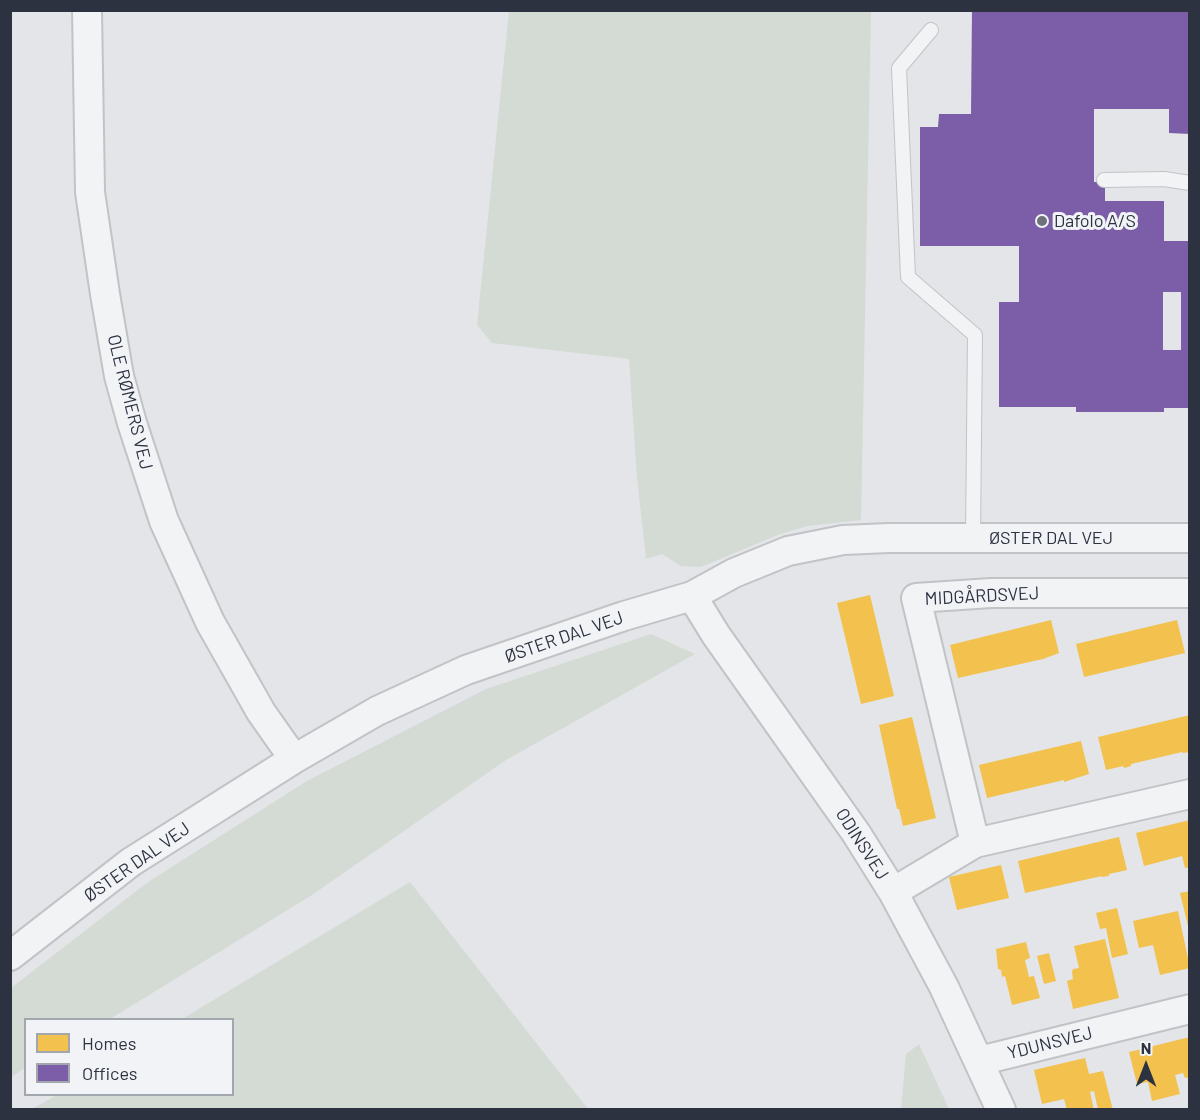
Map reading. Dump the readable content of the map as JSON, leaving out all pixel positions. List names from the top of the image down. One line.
{"streets":{"street":["OLE RØMERS VEJ","ØSTER DAL VEJ","MIDGÅRDSVEJ","ODINSVEJ","YDUNSVEJ"]},"crossings":[["OLE RØMERS VEJ","ØSTER DAL VEJ"],["ØSTER DAL VEJ","ODINSVEJ"],["ODINSVEJ","YDUNSVEJ"]],"places":["Dafolo A/S"],"legend":["Homes","Offices"],"north":"top"}
